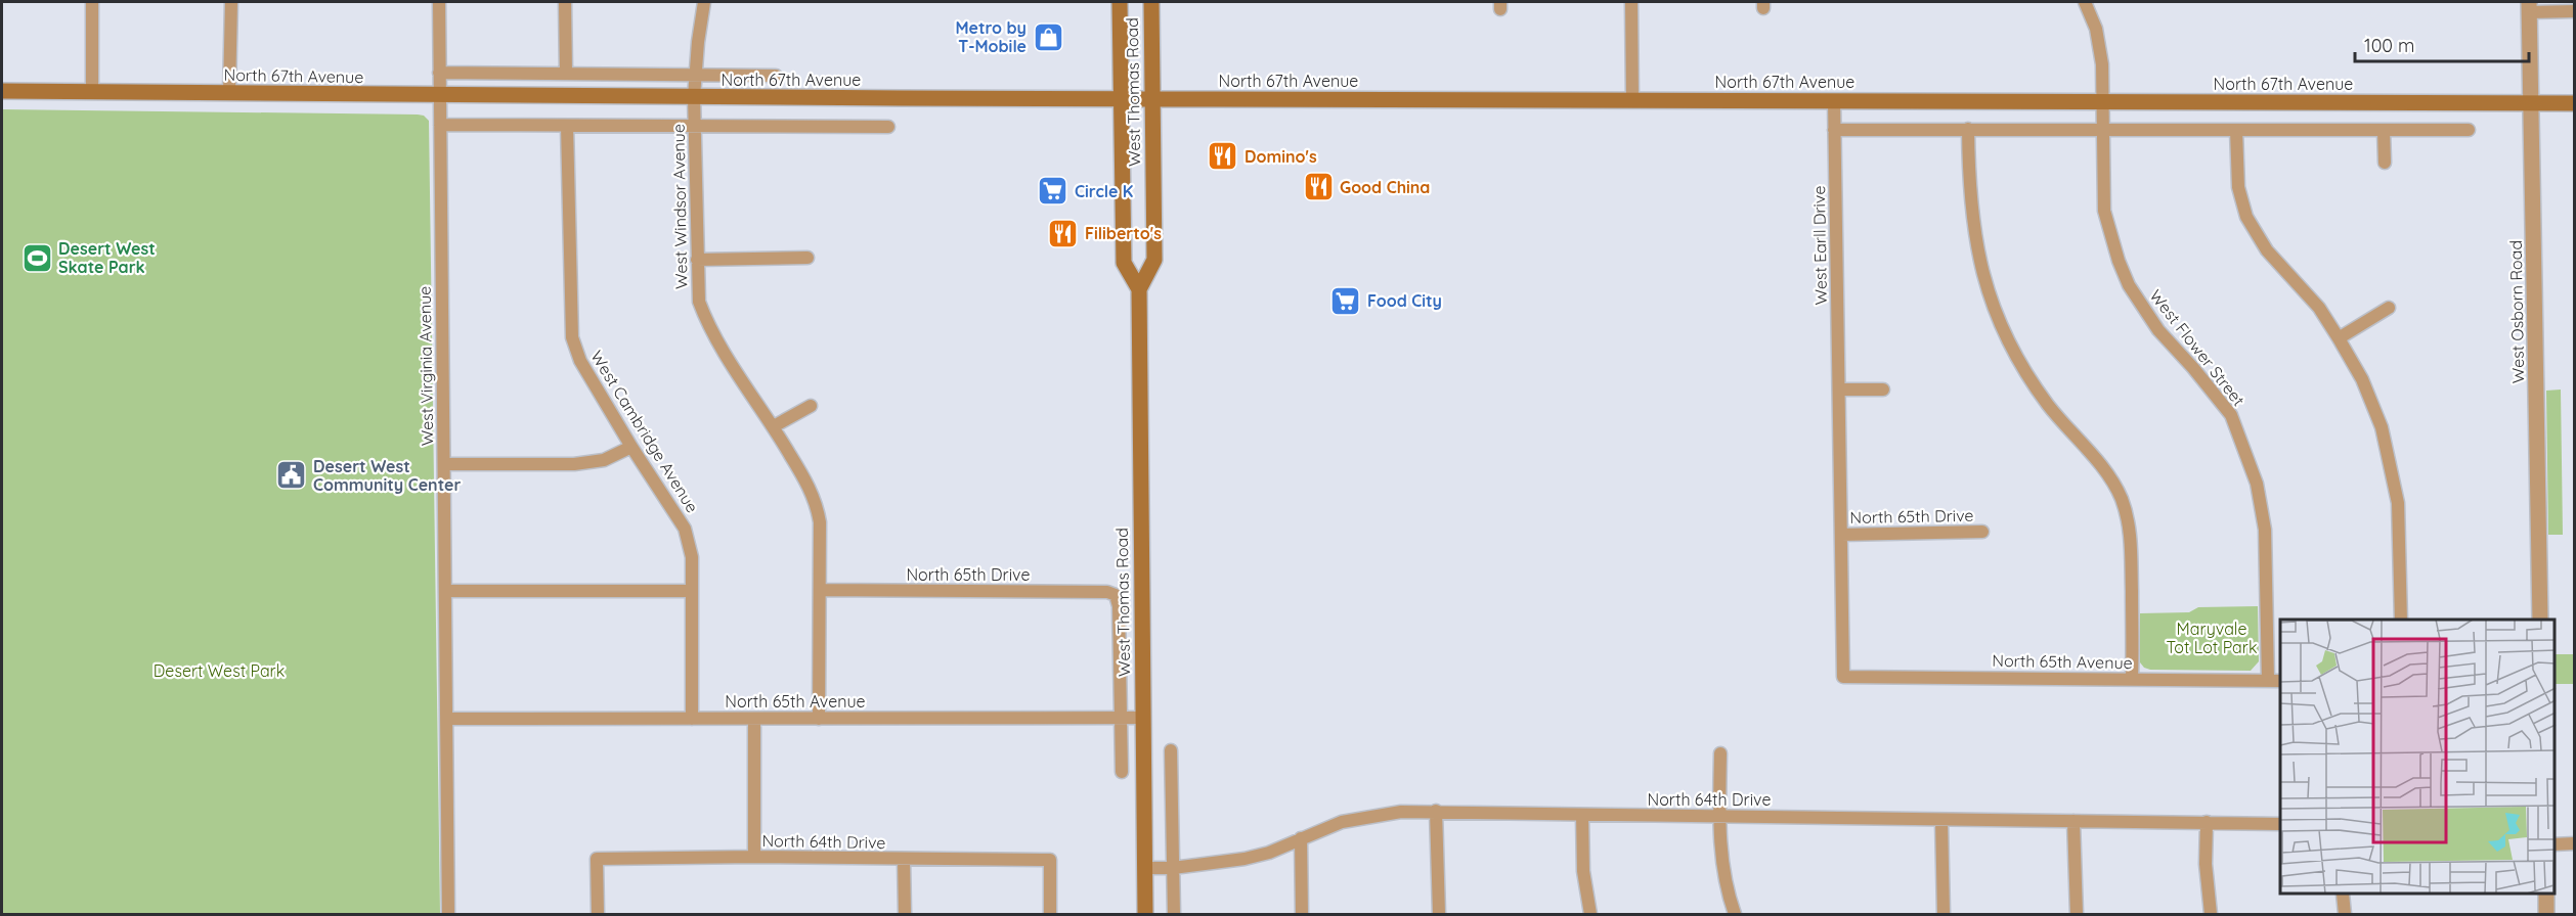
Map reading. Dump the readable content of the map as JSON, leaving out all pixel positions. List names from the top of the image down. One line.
{"streets":{"main road":["North 67th Avenue","West Thomas Road"],"street":["West Windsor Avenue","West Earll Drive","West Osborn Road","West Flower Street","West Virginia Avenue","West Cambridge Avenue","North 65th Drive","North 65th Avenue","North 64th Drive"]},"crossings":[["North 67th Avenue","West Thomas Road"],["North 67th Avenue","West Windsor Avenue"],["North 67th Avenue","West Earll Drive"],["North 67th Avenue","West Osborn Road"],["North 67th Avenue","West Flower Street"],["North 67th Avenue","West Virginia Avenue"],["West Thomas Road","North 65th Drive"],["West Thomas Road","North 65th Avenue"],["West Thomas Road","North 64th Drive"],["West Windsor Avenue","North 65th Drive"],["West Windsor Avenue","North 65th Avenue"],["West Earll Drive","North 65th Drive"],["West Earll Drive","North 65th Avenue"],["West Flower Street","North 65th Avenue"],["West Virginia Avenue","North 65th Avenue"],["West Cambridge Avenue","North 65th Avenue"]],"parks":["Maryvale Tot Lot Park","Desert West Park"],"places":{"shop":["Metro by T-Mobile"],"restaurant":["Domino's","Good China","Filiberto's"],"supermarket":["Circle K","Food City"],"sports":["Desert West Skate Park"],"public building":["Desert West Community Center"]},"scale_bar":"100 m"}
